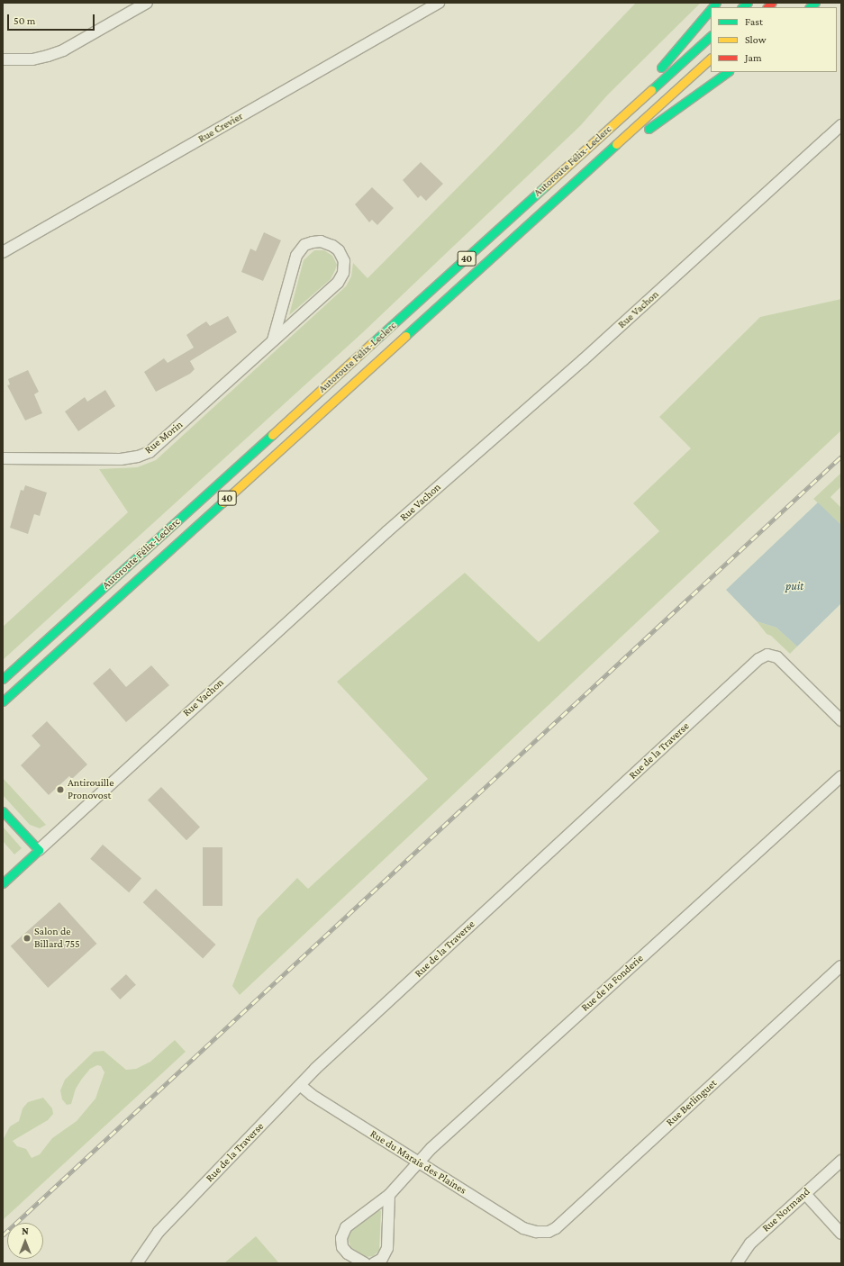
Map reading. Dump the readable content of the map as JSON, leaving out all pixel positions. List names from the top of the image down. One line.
{"streets":{"main road":["Autoroute Félix-Leclerc","40","Rue Vachon"],"street":["Rue Crevier","Rue Morin","Rue de la Traverse","Rue de la Fonderie","Rue Berlinguet","Rue du Marais des Plaines","Rue Normand"]},"crossings":[["Rue de la Traverse","Rue du Marais des Plaines"],["Rue de la Fonderie","Rue du Marais des Plaines"],["Rue Berlinguet","Rue du Marais des Plaines"]],"water":["puit"],"places":["Antirouille Pronovost","Salon de Billard 755"],"legend":["Fast","Slow","Jam"],"scale_bar":"50 m","north":"top"}
